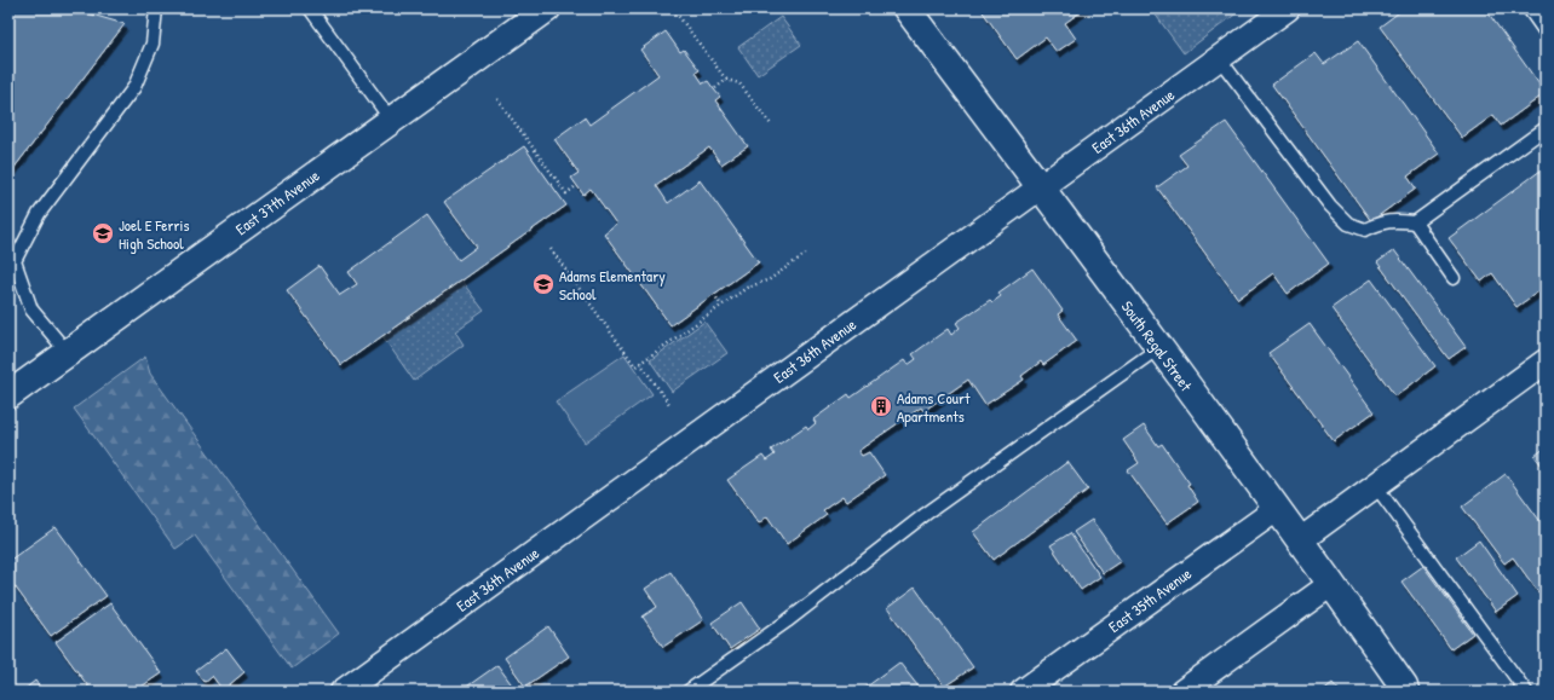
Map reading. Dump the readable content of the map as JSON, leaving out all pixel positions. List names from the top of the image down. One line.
{"streets":{"main road":["East 37th Avenue","South Regal Street"],"street":["East 36th Avenue","East 35th Avenue"]},"crossings":[["East 36th Avenue","South Regal Street"],["South Regal Street","East 35th Avenue"]],"places":{"school or university":["Joel E Ferris High School","Adams Elementary School"],"building":["Adams Court Apartments"]}}
